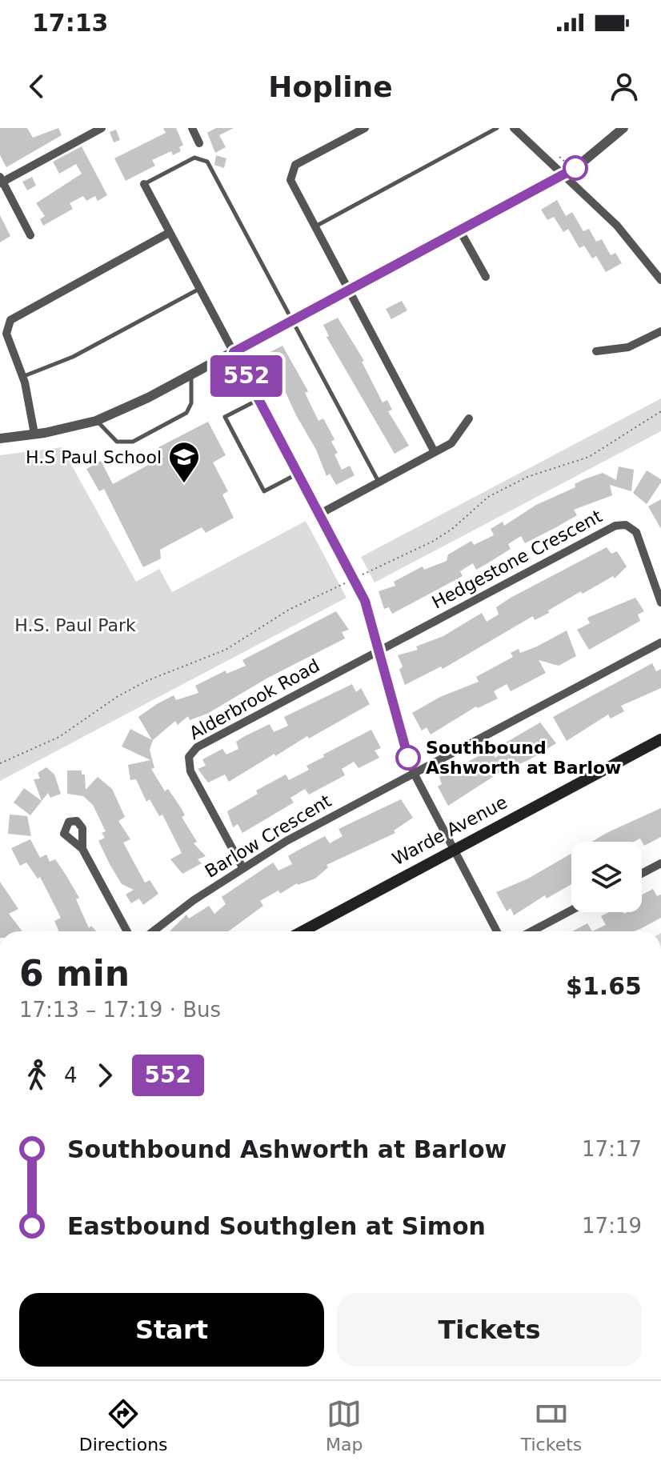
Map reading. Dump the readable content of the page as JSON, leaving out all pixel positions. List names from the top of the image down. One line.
{"streets":{"main road":["Warde Avenue"],"street":["Hedgestone Crescent","Alderbrook Road","Barlow Crescent"]},"crossings":[["Hedgestone Crescent","Alderbrook Road"],["Alderbrook Road","Barlow Crescent"]],"parks":["H.S. Paul Park"],"places":{"school or university":["H.S Paul School"],"other":["Southbound Ashworth at Barlow"]},"lines":["bus line 552"],"page":{"status":"17:13","header":"Hopline","on_map":"552","heading":["6 min","17:13 – 17:19 · Bus","$1.65"],"legs":["4","552"],"list":[{"name":"Southbound Ashworth at Barlow","value":"17:17"},{"name":"Eastbound Southglen at Simon","value":"17:19"}],"buttons":["Start","Tickets"],"tabs":["Directions","Map","Tickets"]}}
